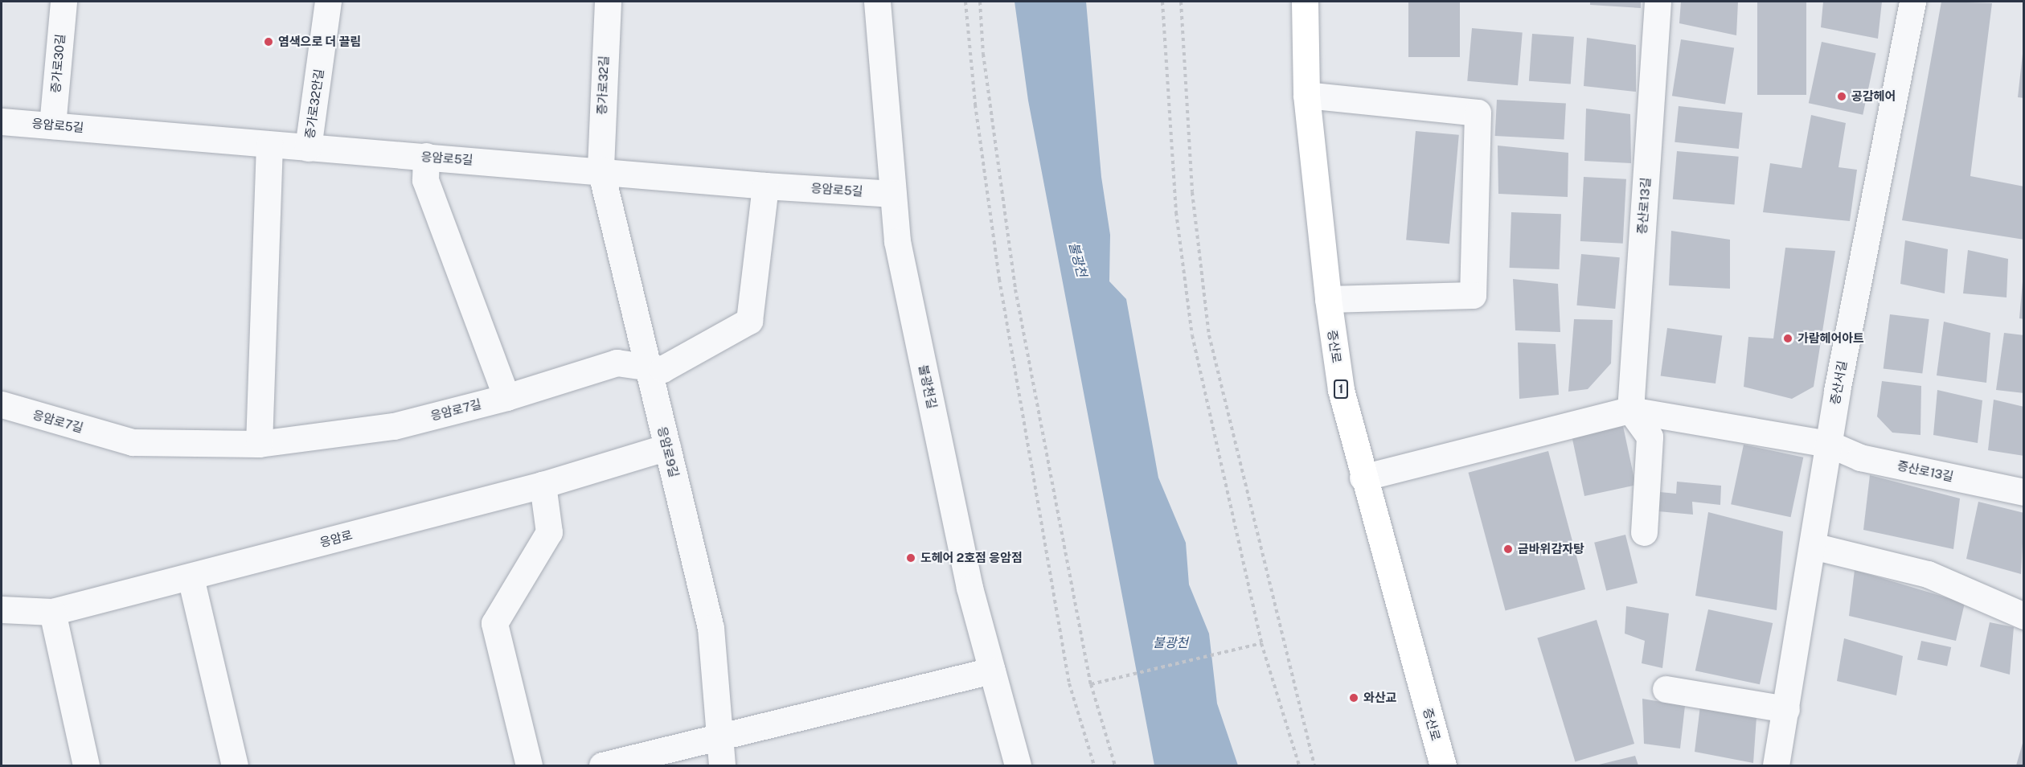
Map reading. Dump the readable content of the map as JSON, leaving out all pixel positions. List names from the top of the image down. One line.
{"streets":{"main road":["증산로","1"],"street":["증가로30길","증가로32길","증가로32안길","응암로5길","증산로13길","증산서길","불광천길","응암로7길","응암로9길","응암로"]},"crossings":[["증가로30길","응암로5길"],["증가로32길","응암로5길"],["증가로32길","응암로9길"],["증가로32안길","응암로5길"],["응암로5길","불광천길"],["응암로5길","응암로7길"],["응암로5길","응암로9길"],["증산로13길","증산로"],["증산로13길","증산서길"],["응암로7길","응암로9길"],["응암로9길","응암로"]],"water":["불광천"],"places":["염색으로 더 끌림","공감헤어","가람헤어아트","금바위감자탕","도헤어 2호점 응암점","와산교"]}
